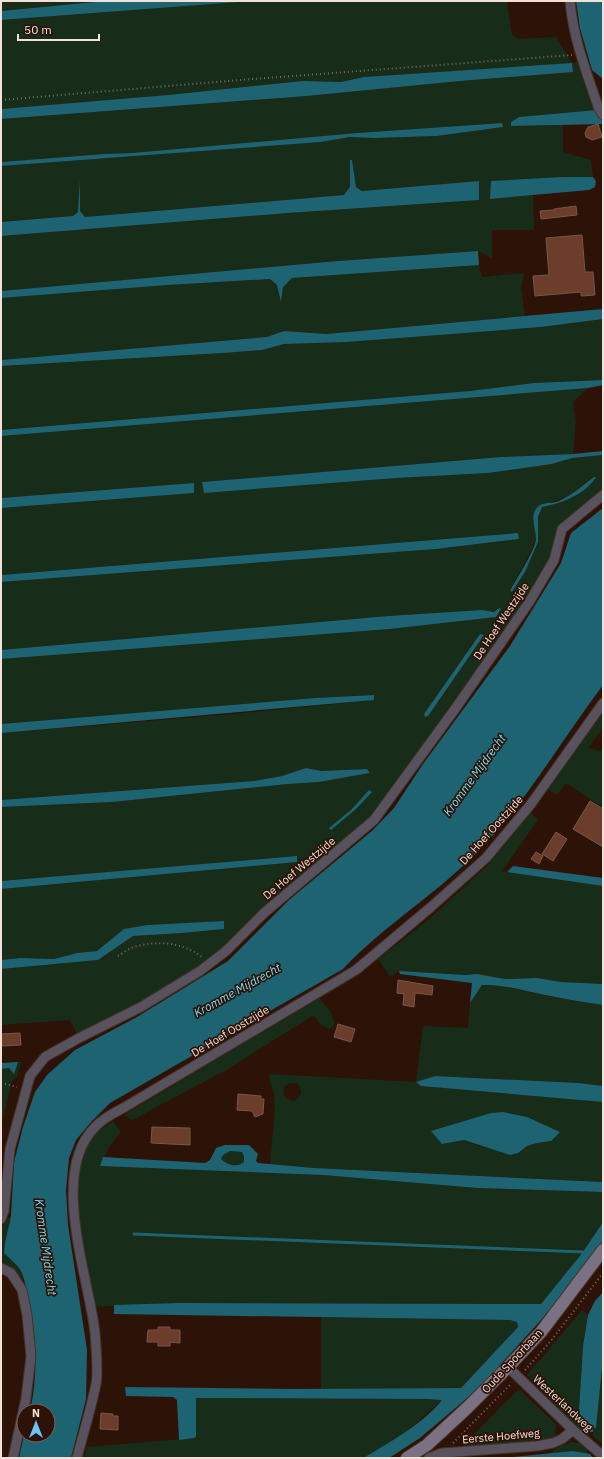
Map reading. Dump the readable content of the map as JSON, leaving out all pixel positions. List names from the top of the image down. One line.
{"streets":{"street":["De Hoef Westzijde","De Hoef Oostzijde","Oude Spoorbaan","Westerlandweg","Eerste Hoefweg"]},"crossings":[["Oude Spoorbaan","Westerlandweg"],["Oude Spoorbaan","Eerste Hoefweg"],["Westerlandweg","Eerste Hoefweg"]],"water":["Kromme Mijdrecht"],"scale_bar":"50 m","north":"top"}
